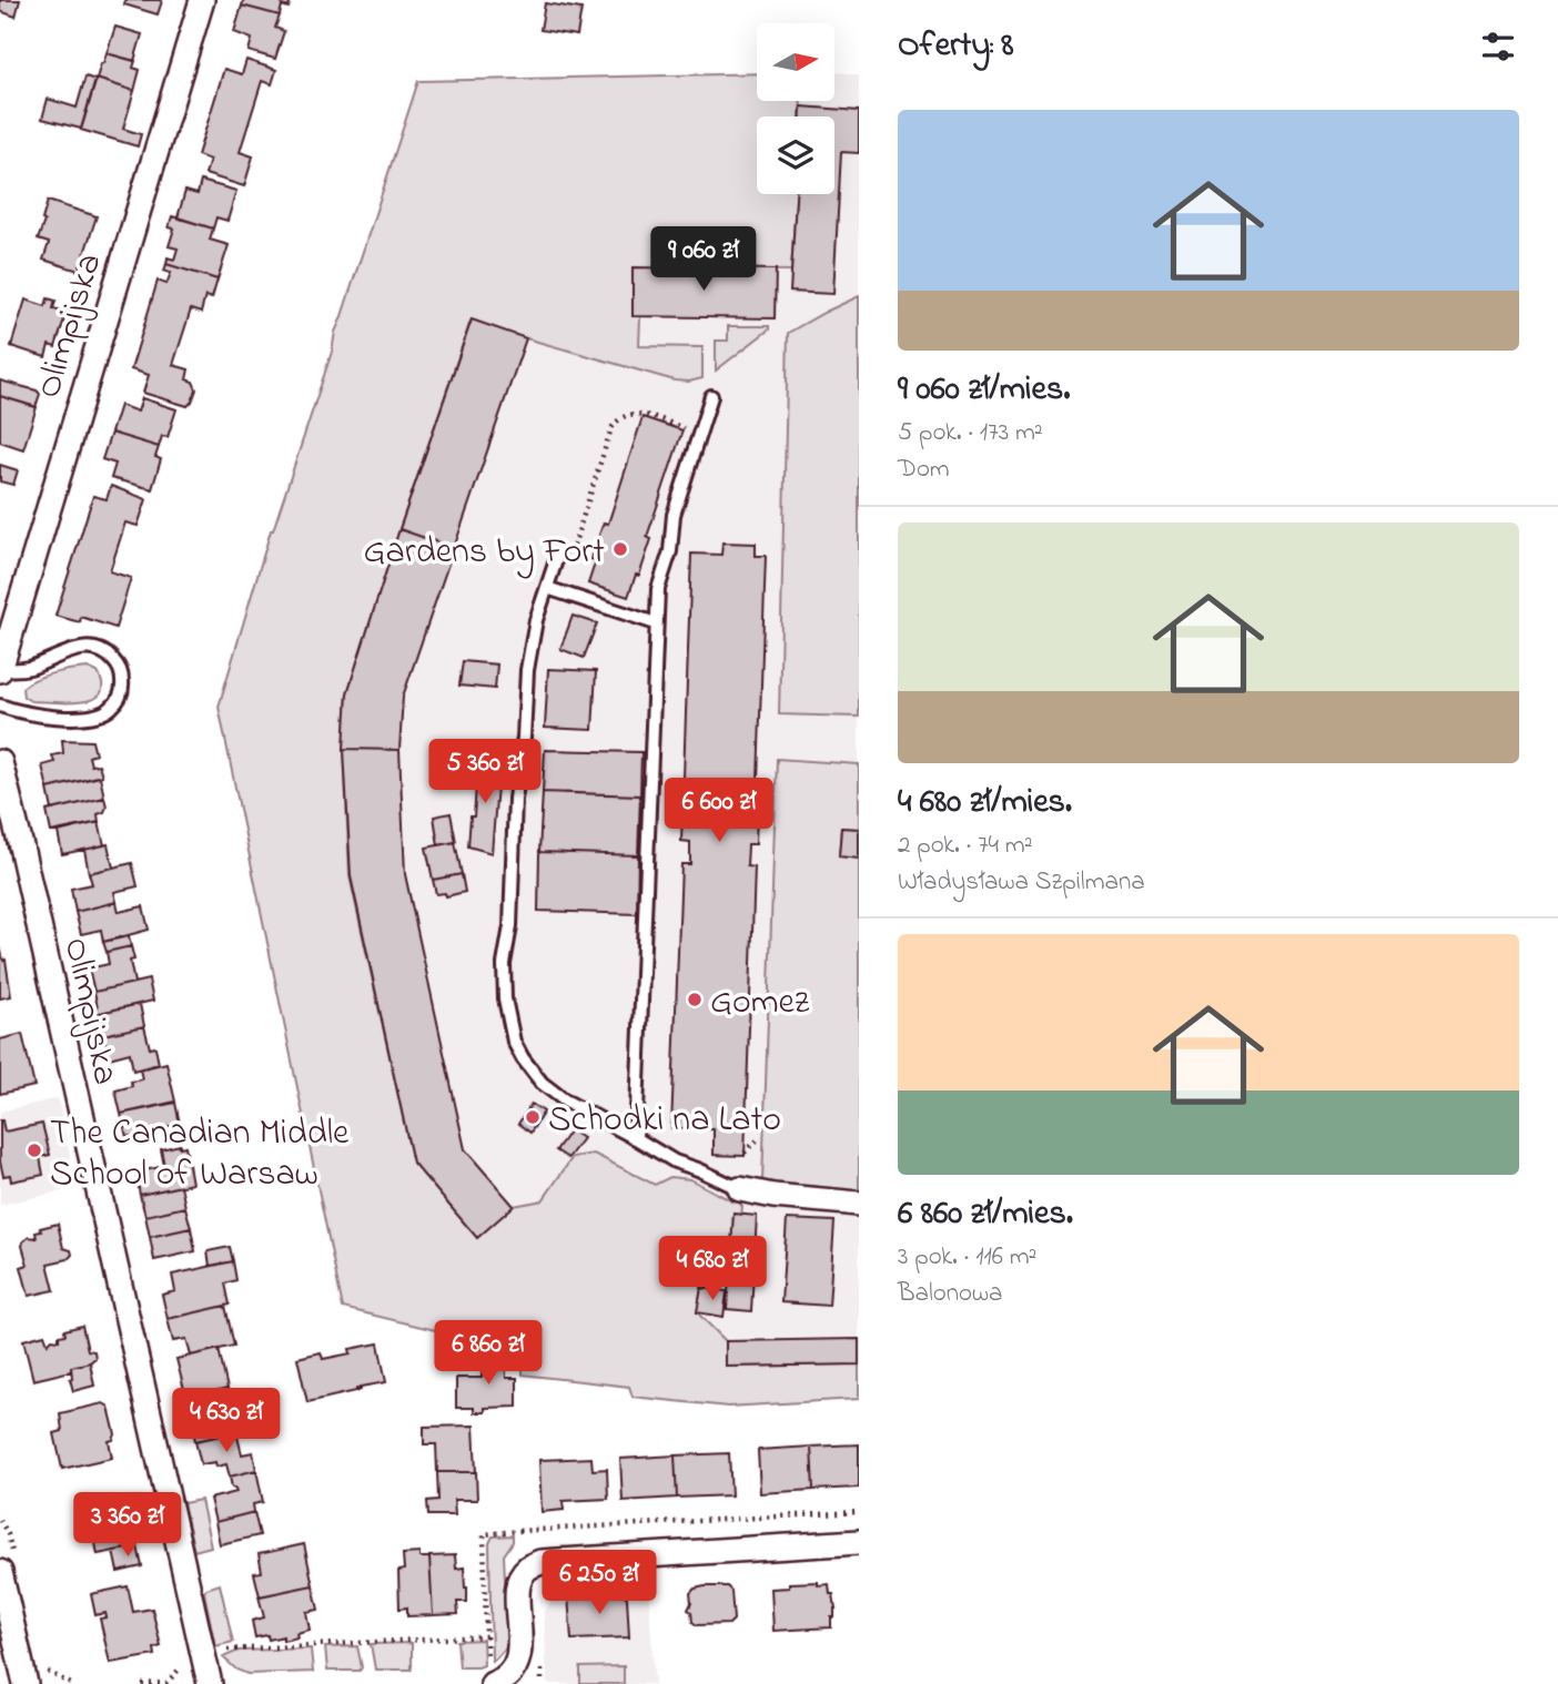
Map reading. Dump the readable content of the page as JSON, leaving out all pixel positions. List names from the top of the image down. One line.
{"streets":{"street":["Olimpijska"]},"places":["Gardens by Fort","Gomez","Schodki na Lato","The Canadian Middle School of Warsaw"],"north":"right","page":{"heading":"Oferty: 8","list":[{"name":"9 060 zł/mies.","note":"5 pok. · 173 m² · Dom"},{"name":"4 680 zł/mies.","note":"2 pok. · 74 m² · Władysława Szpilmana"},{"name":"6 860 zł/mies.","note":"3 pok. · 116 m² · Balonowa"}],"price":["9 060 zł","5 360 zł","6 600 zł","4 680 zł","6 860 zł","4 630 zł","3 360 zł","6 250 zł"]}}
